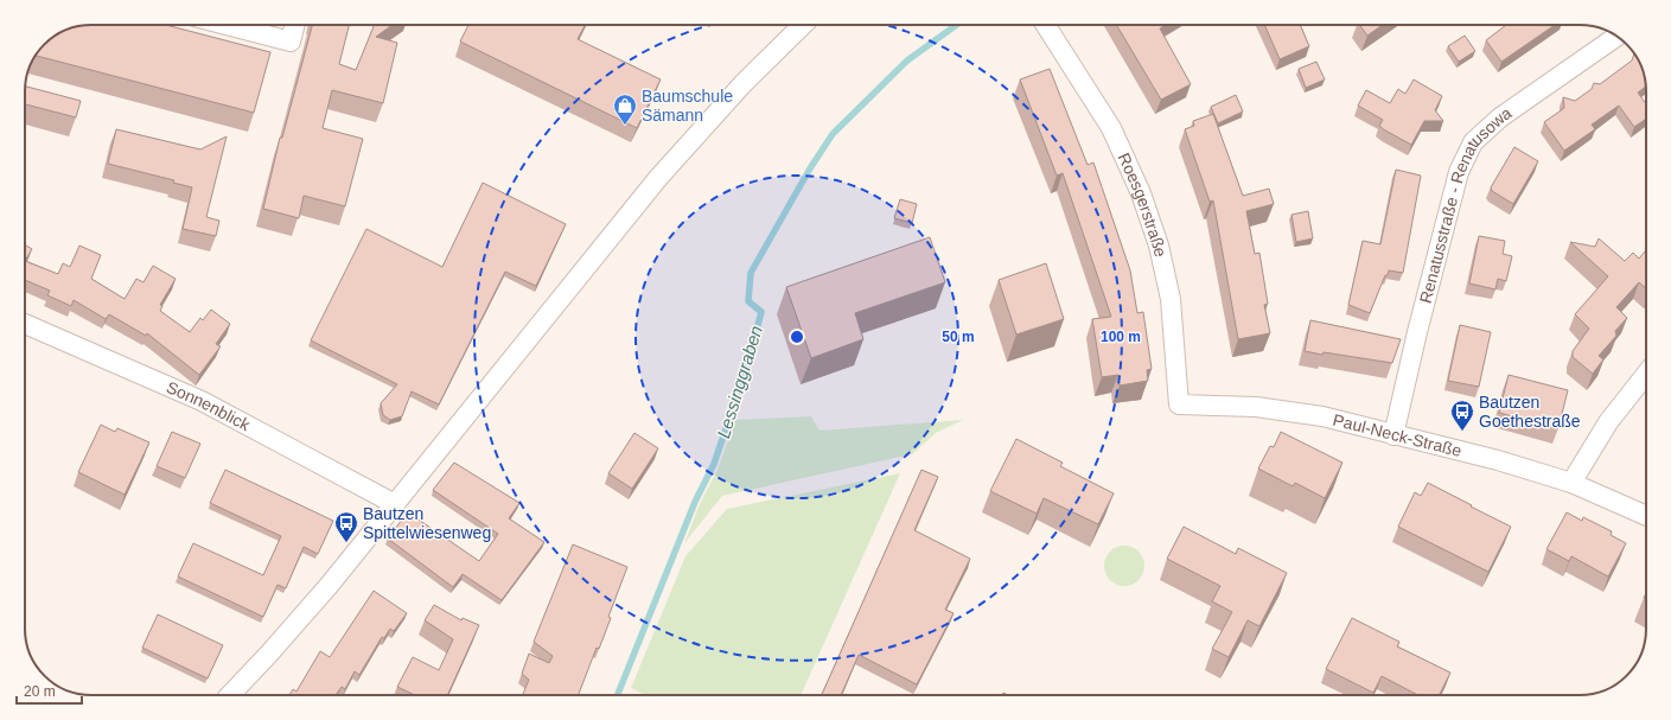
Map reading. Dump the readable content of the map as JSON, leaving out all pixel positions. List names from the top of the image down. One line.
{"streets":{"street":["Roesgerstraße","Renatusstraße - Renatusowa","Sonnenblick","Paul-Neck-Straße"]},"crossings":[["Roesgerstraße","Paul-Neck-Straße"],["Renatusstraße - Renatusowa","Paul-Neck-Straße"]],"water":["Lessinggraben"],"places":{"shop":["Baumschule Sämann"],"bus stop":["Bautzen Goethestraße","Bautzen Spittelwiesenweg"]},"scale_bar":"20 m","rings":["50 m","100 m"]}
